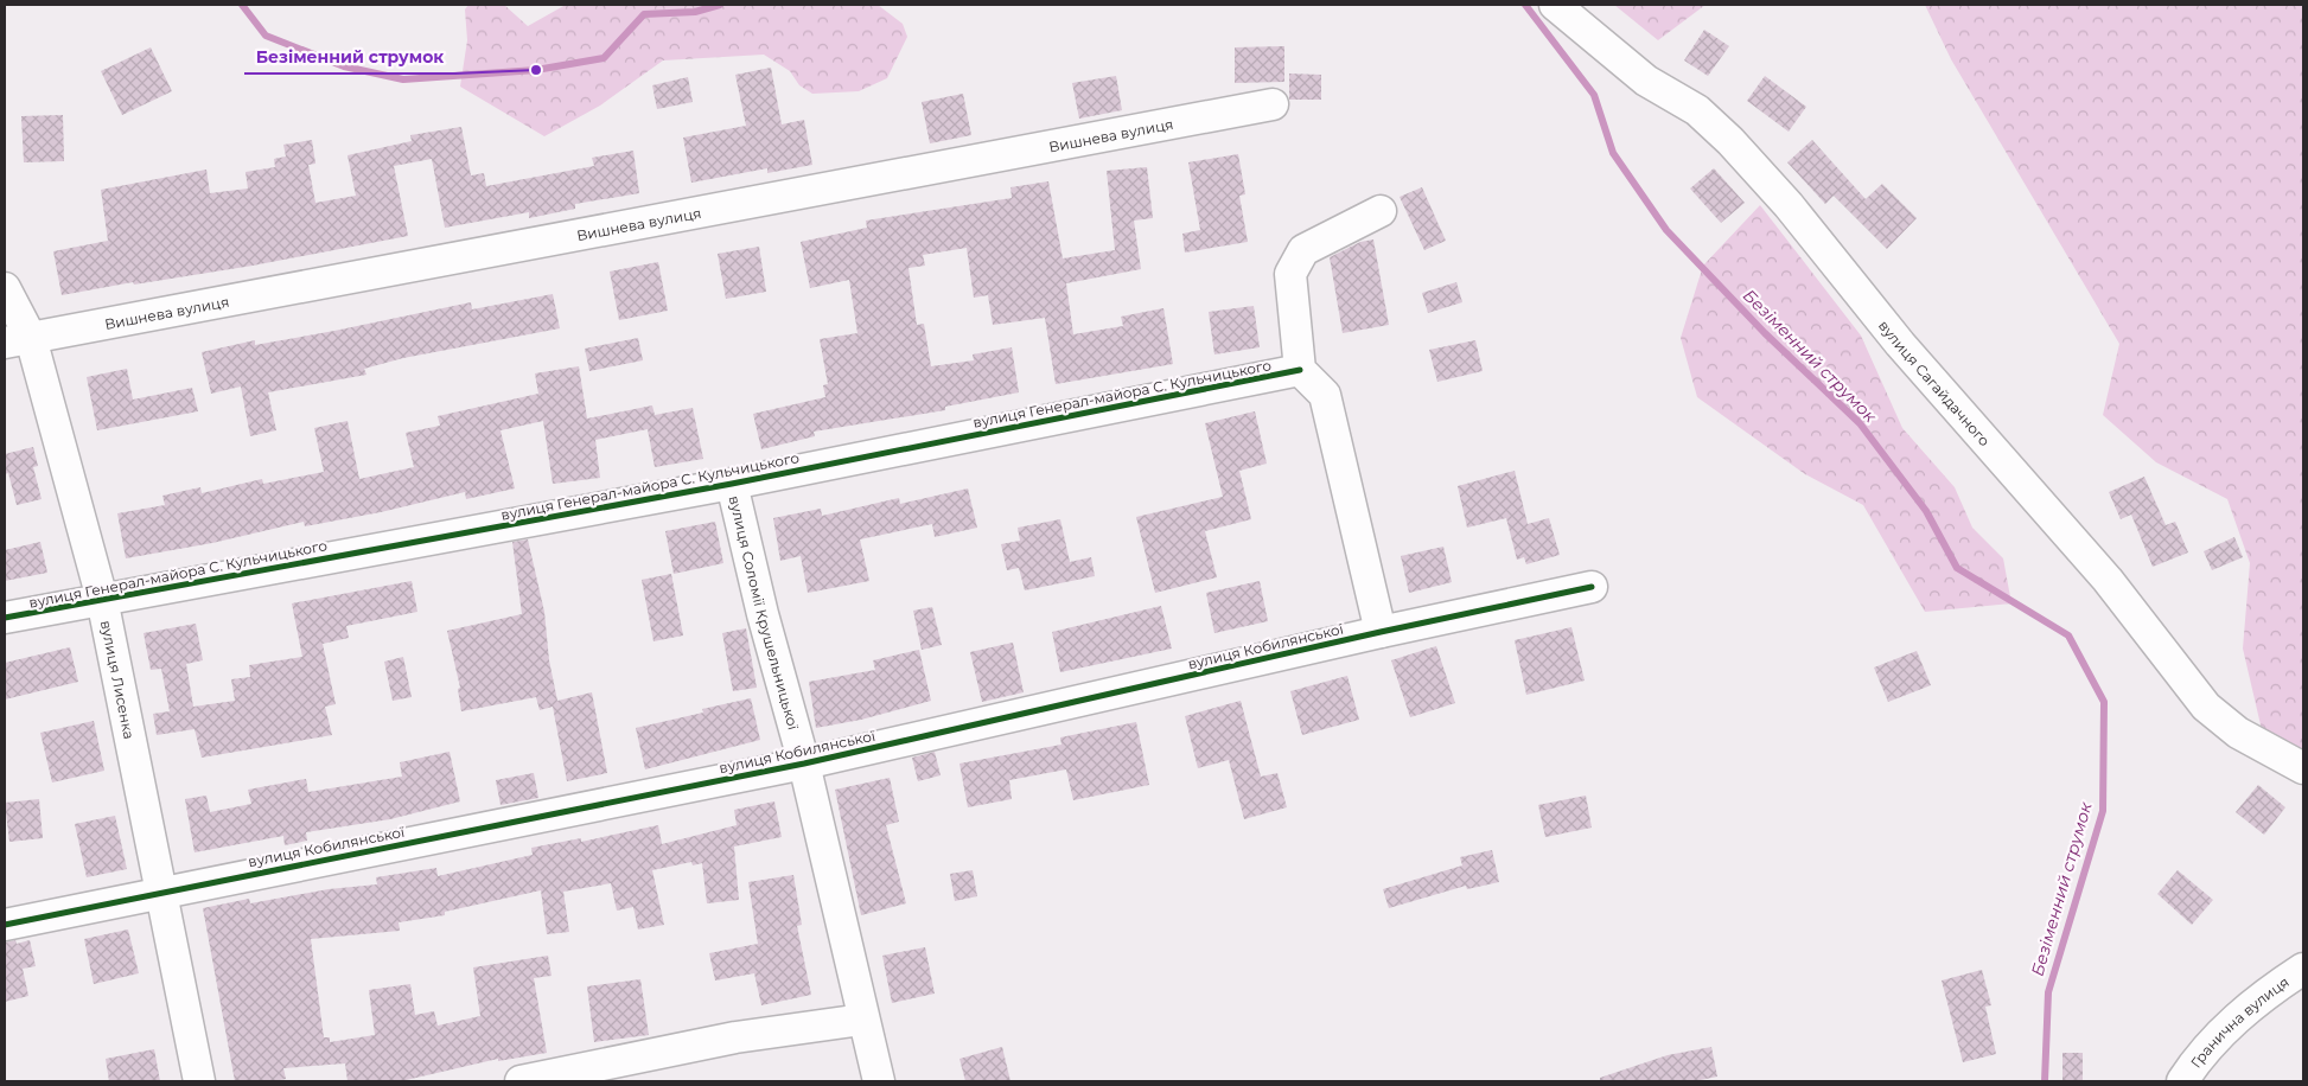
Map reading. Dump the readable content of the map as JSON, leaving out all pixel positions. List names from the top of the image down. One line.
{"streets":{"street":["Вишнева вулиця","вулиця Сагайдачного","вулиця Генерал-майора С. Кульчицького","вулиця Соломії Крушельницької","вулиця Кобилянської","вулиця Лисенка","Гранична вулиця"]},"crossings":[["Вишнева вулиця","вулиця Лисенка"],["вулиця Генерал-майора С. Кульчицького","вулиця Соломії Крушельницької"],["вулиця Генерал-майора С. Кульчицького","вулиця Лисенка"],["вулиця Соломії Крушельницької","вулиця Кобилянської"],["вулиця Кобилянської","вулиця Лисенка"]],"water":["Безіменний струмок"],"places":["Безіменний струмок"]}
